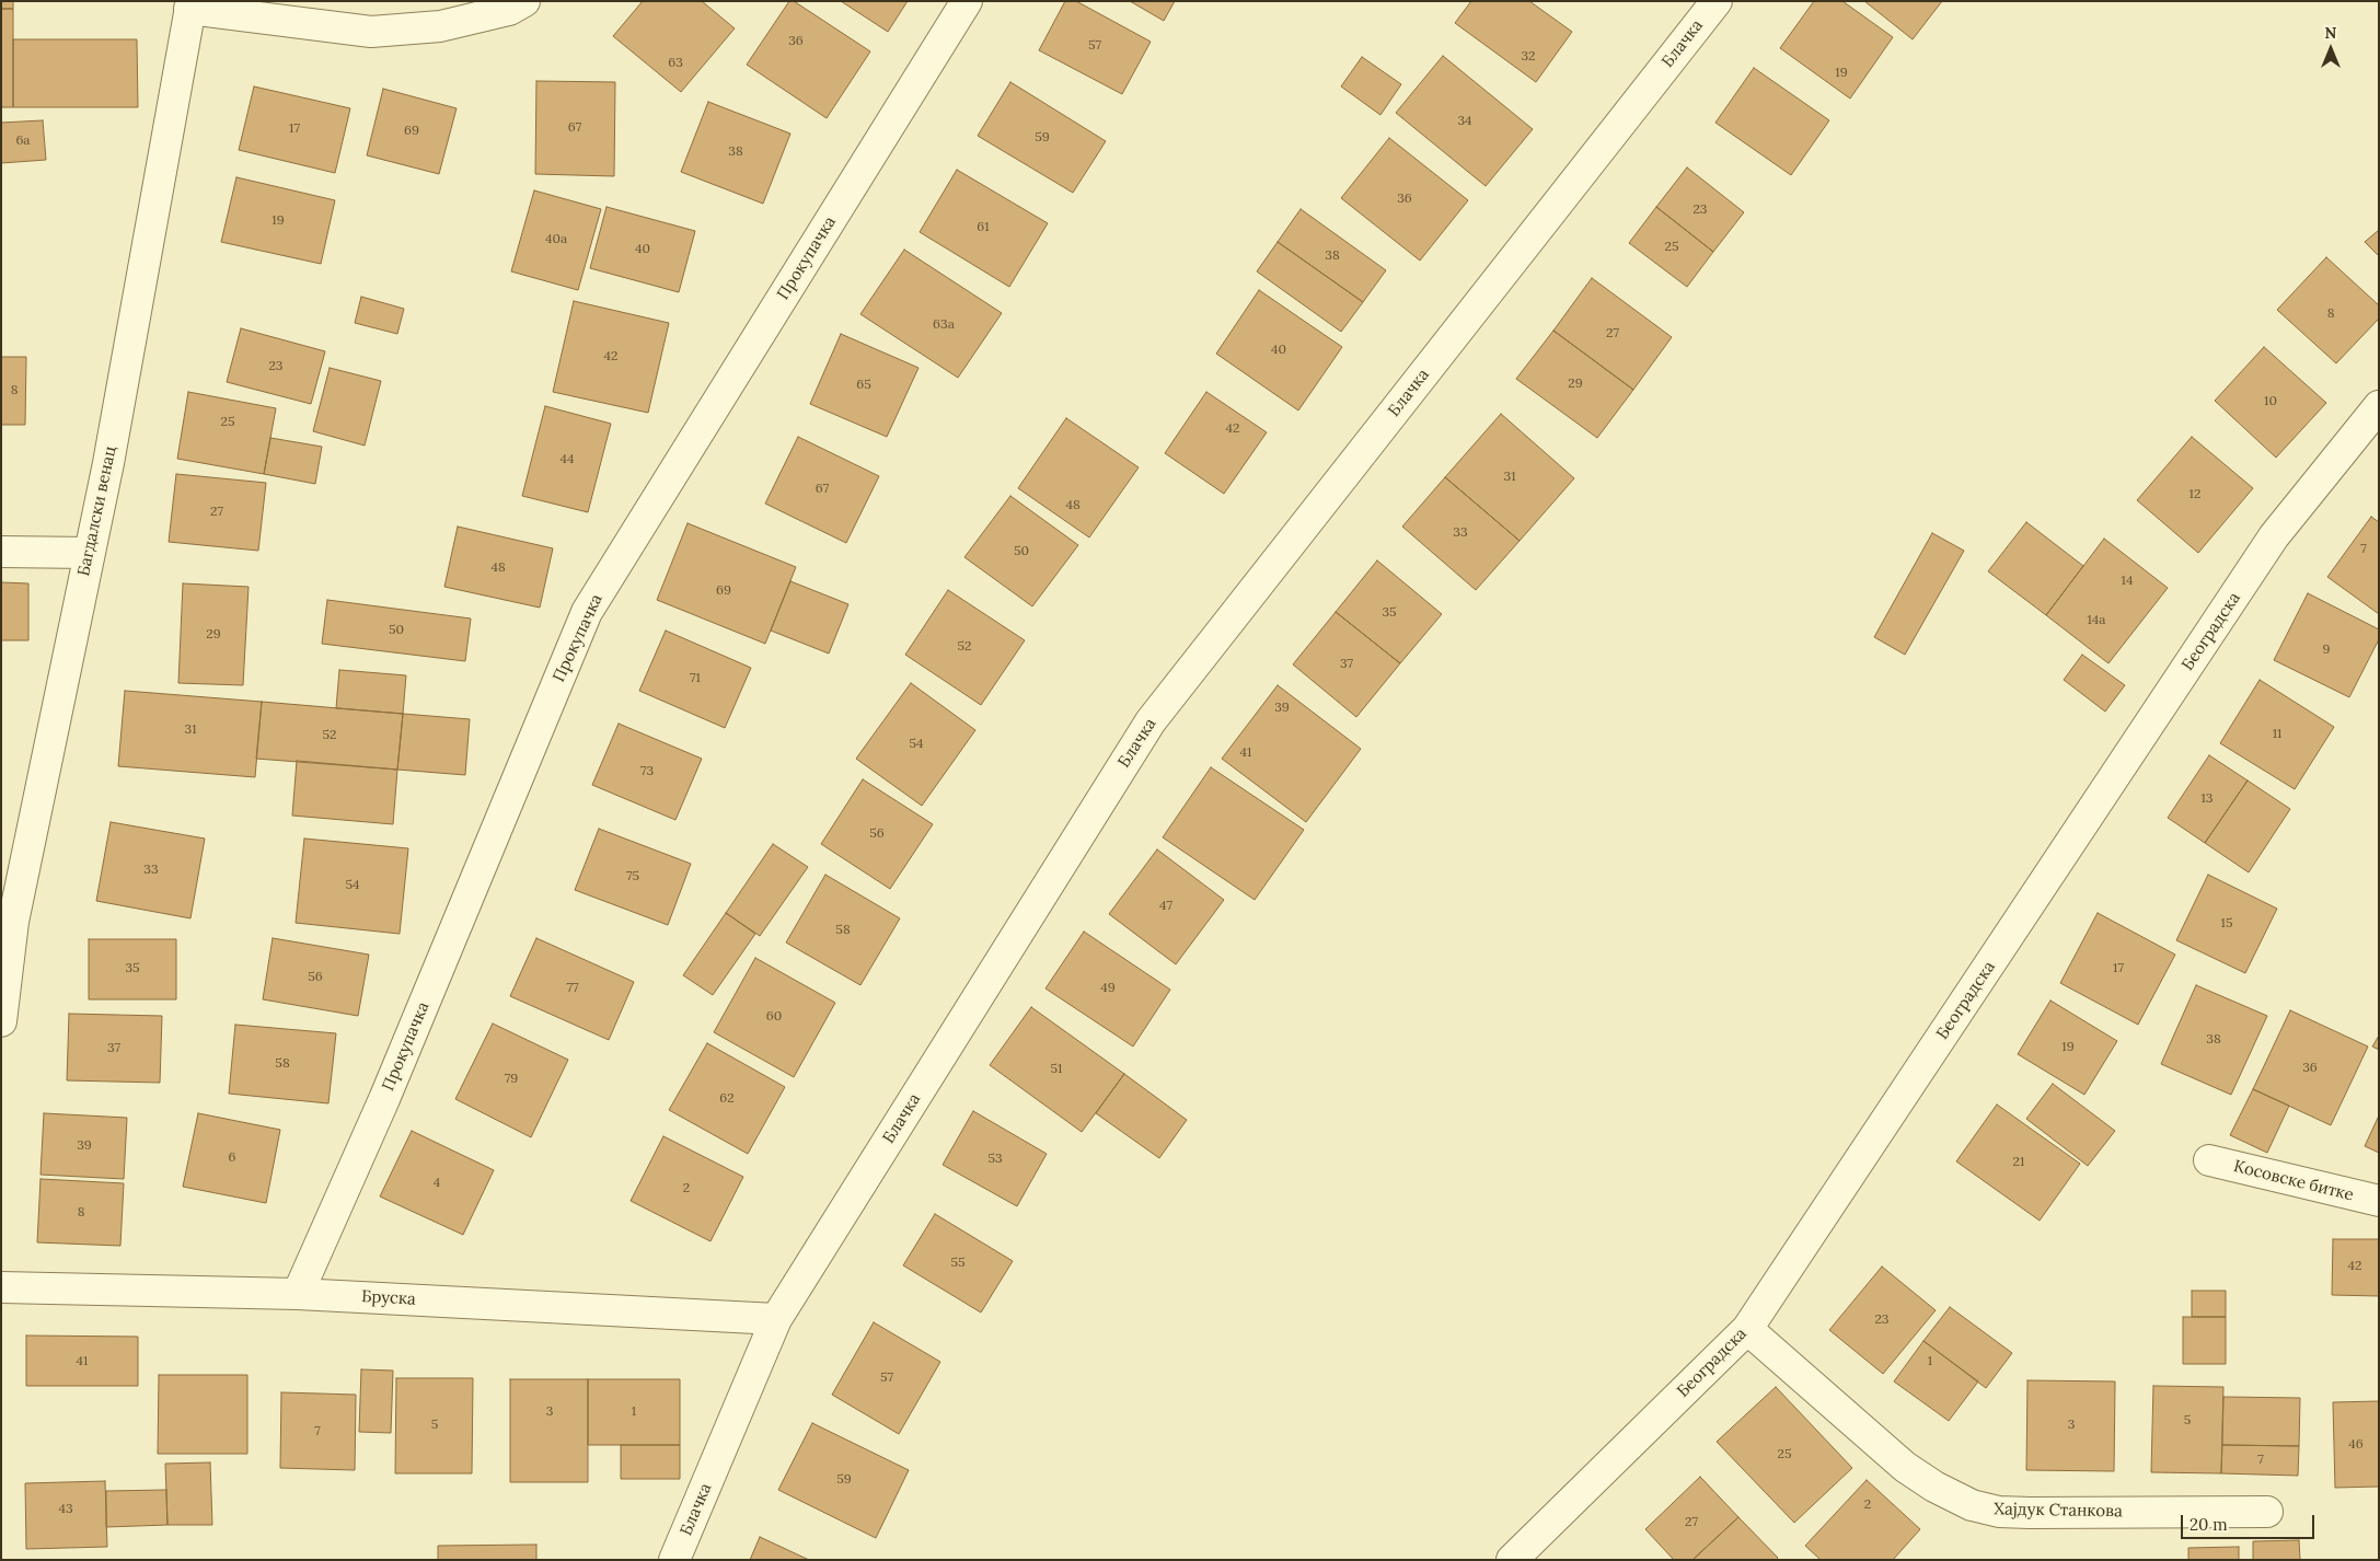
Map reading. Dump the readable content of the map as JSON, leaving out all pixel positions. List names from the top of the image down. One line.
{"streets":{"street":["Блачка","Прокупачка","Багдалски венац","Београдска","Косовске битке","Бруска","Хајдук Станкова"]},"crossings":[["Блачка","Бруска"],["Прокупачка","Бруска"],["Београдска","Хајдук Станкова"]],"house_numbers":["36","57","32","63","19","34","67","17","69","59","6a","38","36","23","19","61","40a","25","40","38","8","63a","27","40","42","23","29","65","8","10","25","42","44","31","67","12","48","27","33","7","50","48","14","69","35","14a","50","29","52","9","37","71","39","31","11","52","54","41","73","13","56","33","75","54","47","15","58","35","17","56","77","49","60","38","19","37","58","36","51","79","62","39","6","53","21","4","2","8","55","42","23","41","1","57","3","1","5","5","3","7","46","25","7","59","2","43","27"],"scale_bar":"20 m","north":"top"}
